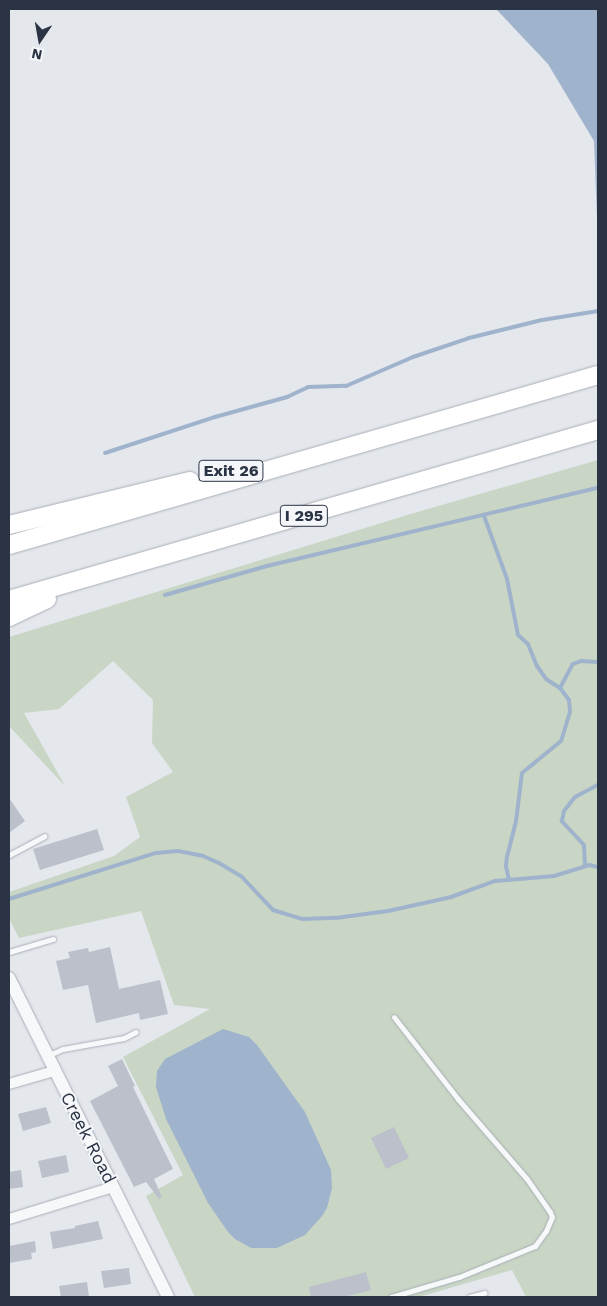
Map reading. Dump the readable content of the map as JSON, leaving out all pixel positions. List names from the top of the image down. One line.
{"streets":{"highway":["Exit 26","I 295"],"street":["Creek Road"]},"north":"bottom"}
